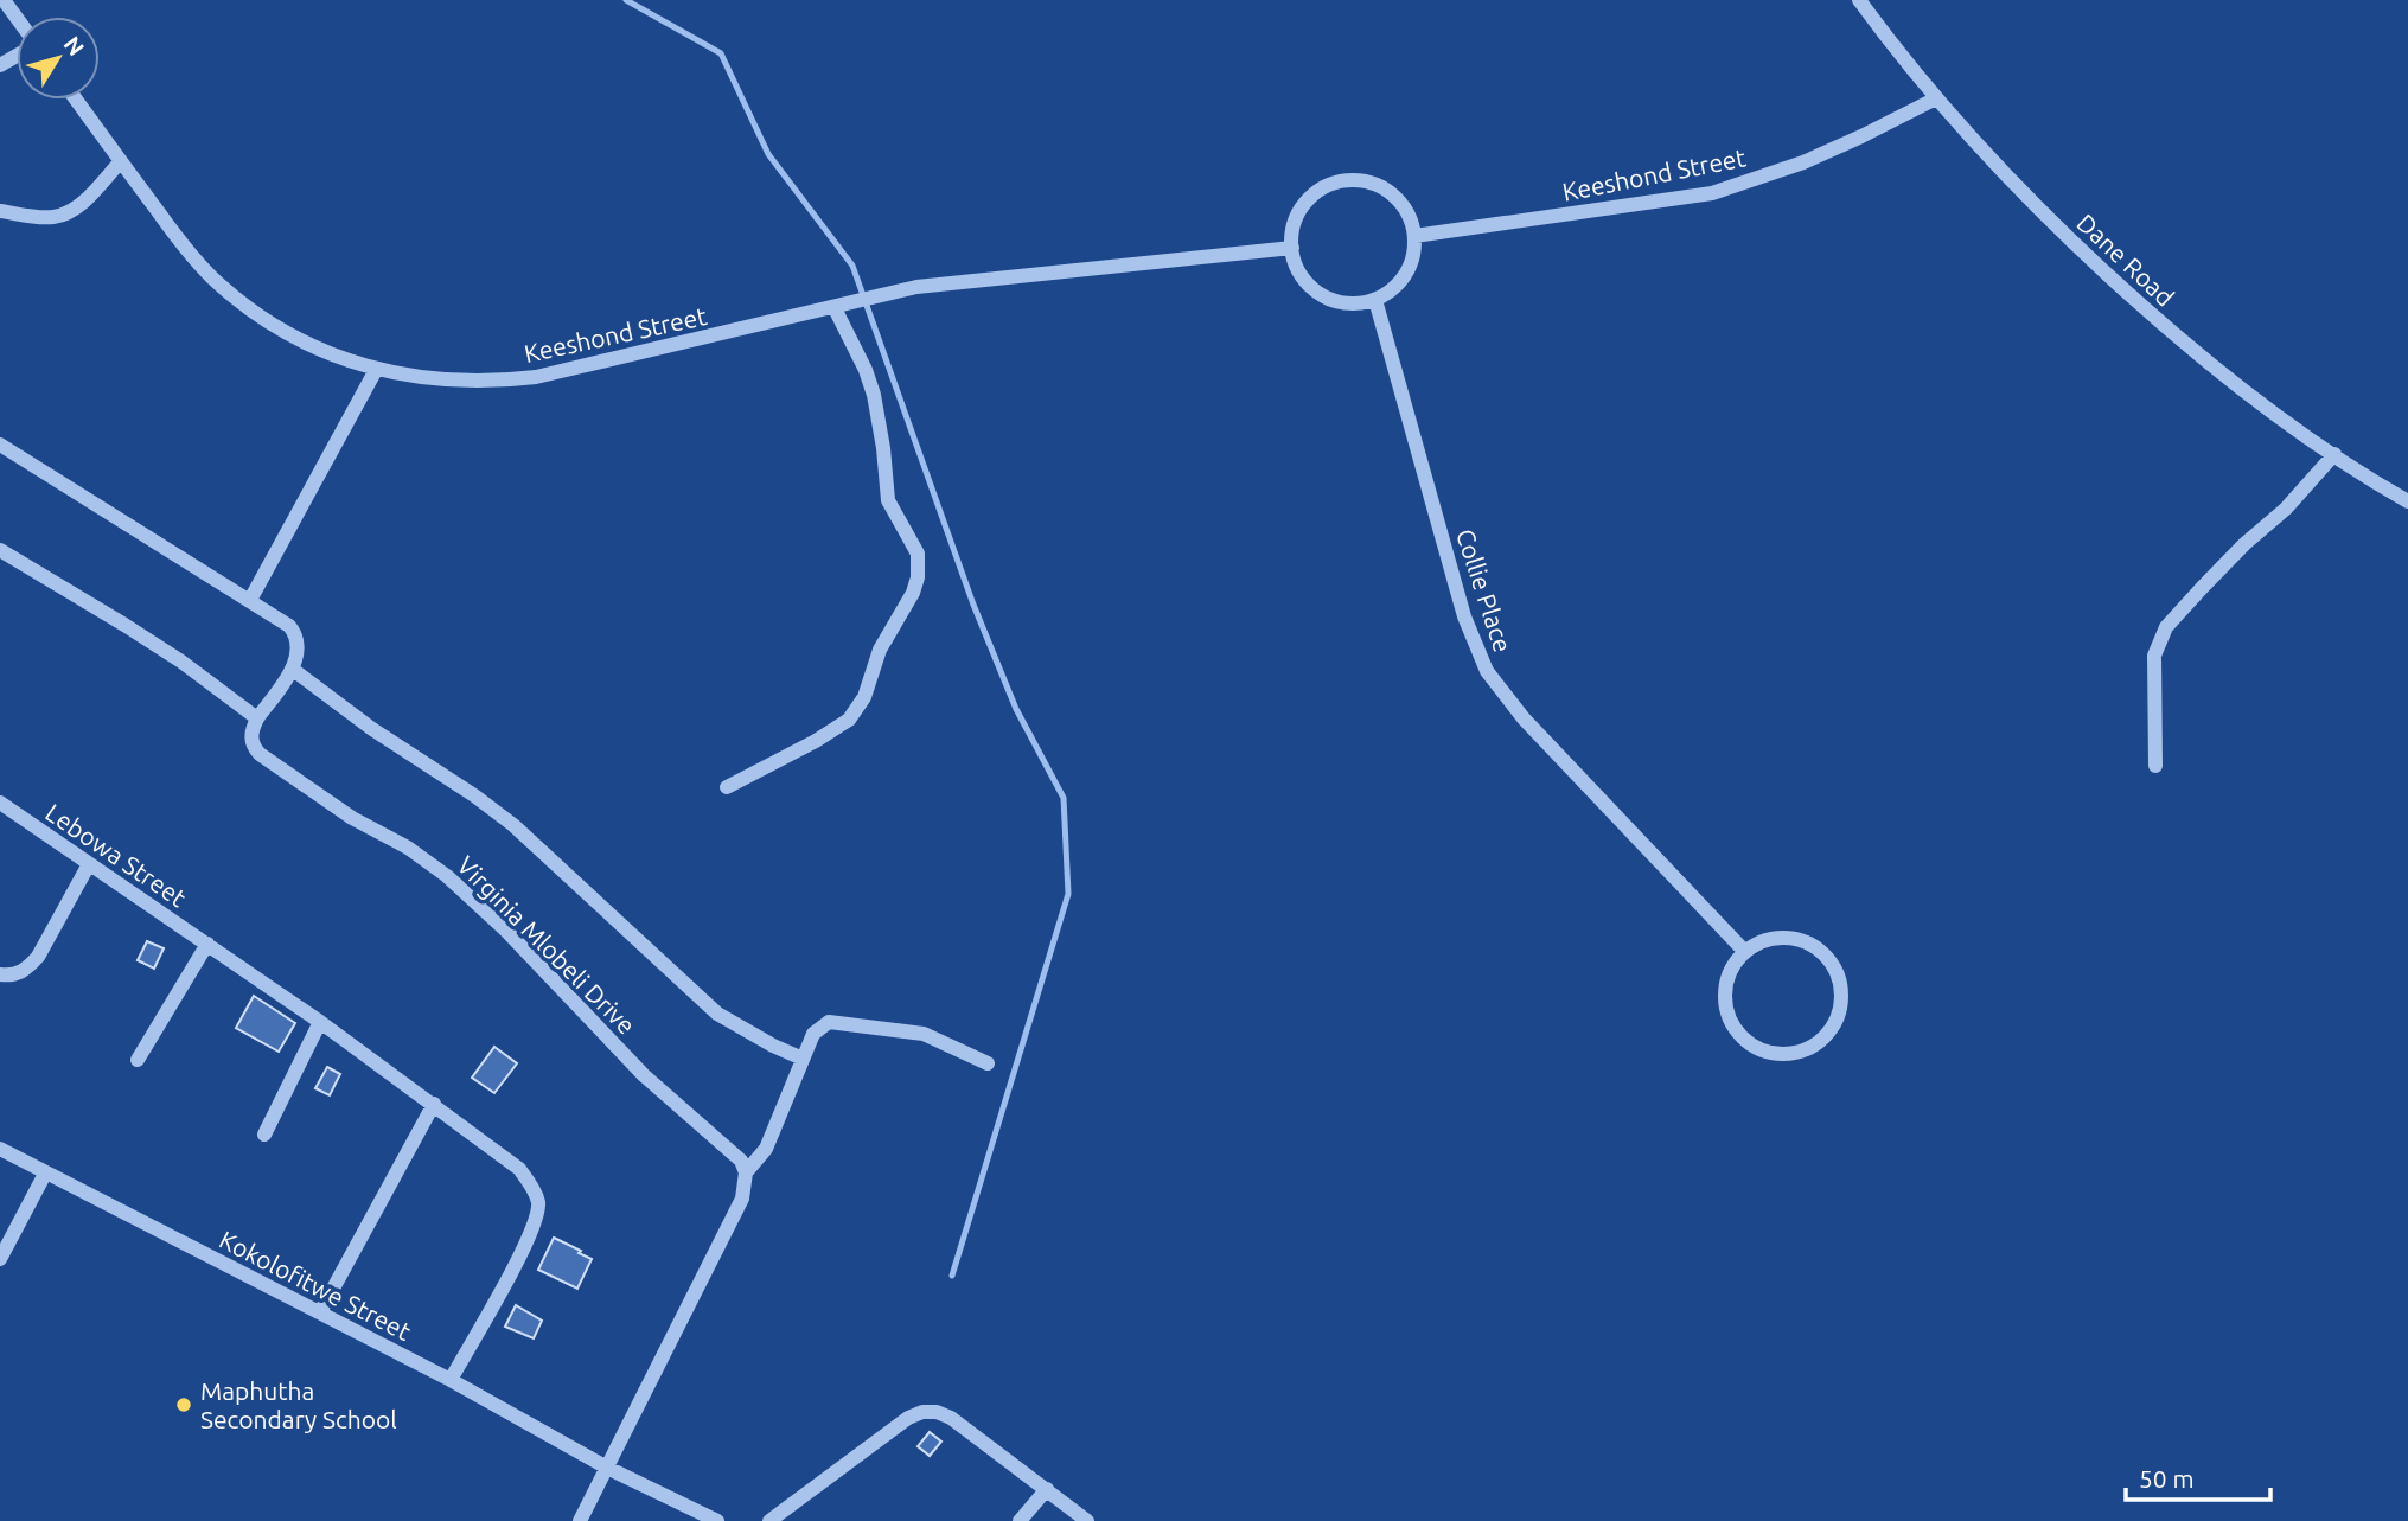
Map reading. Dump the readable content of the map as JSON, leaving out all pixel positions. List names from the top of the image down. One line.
{"streets":{"street":["Keeshond Street","Dane Road","Collie Place","Lebowa Street","Virginia Mlobeli Drive","Kokolofitwe Street"]},"crossings":[["Keeshond Street","Dane Road"],["Keeshond Street","Collie Place"],["Lebowa Street","Kokolofitwe Street"]],"places":["Maphutha Secondary School"],"scale_bar":"50 m","north":"top right"}
